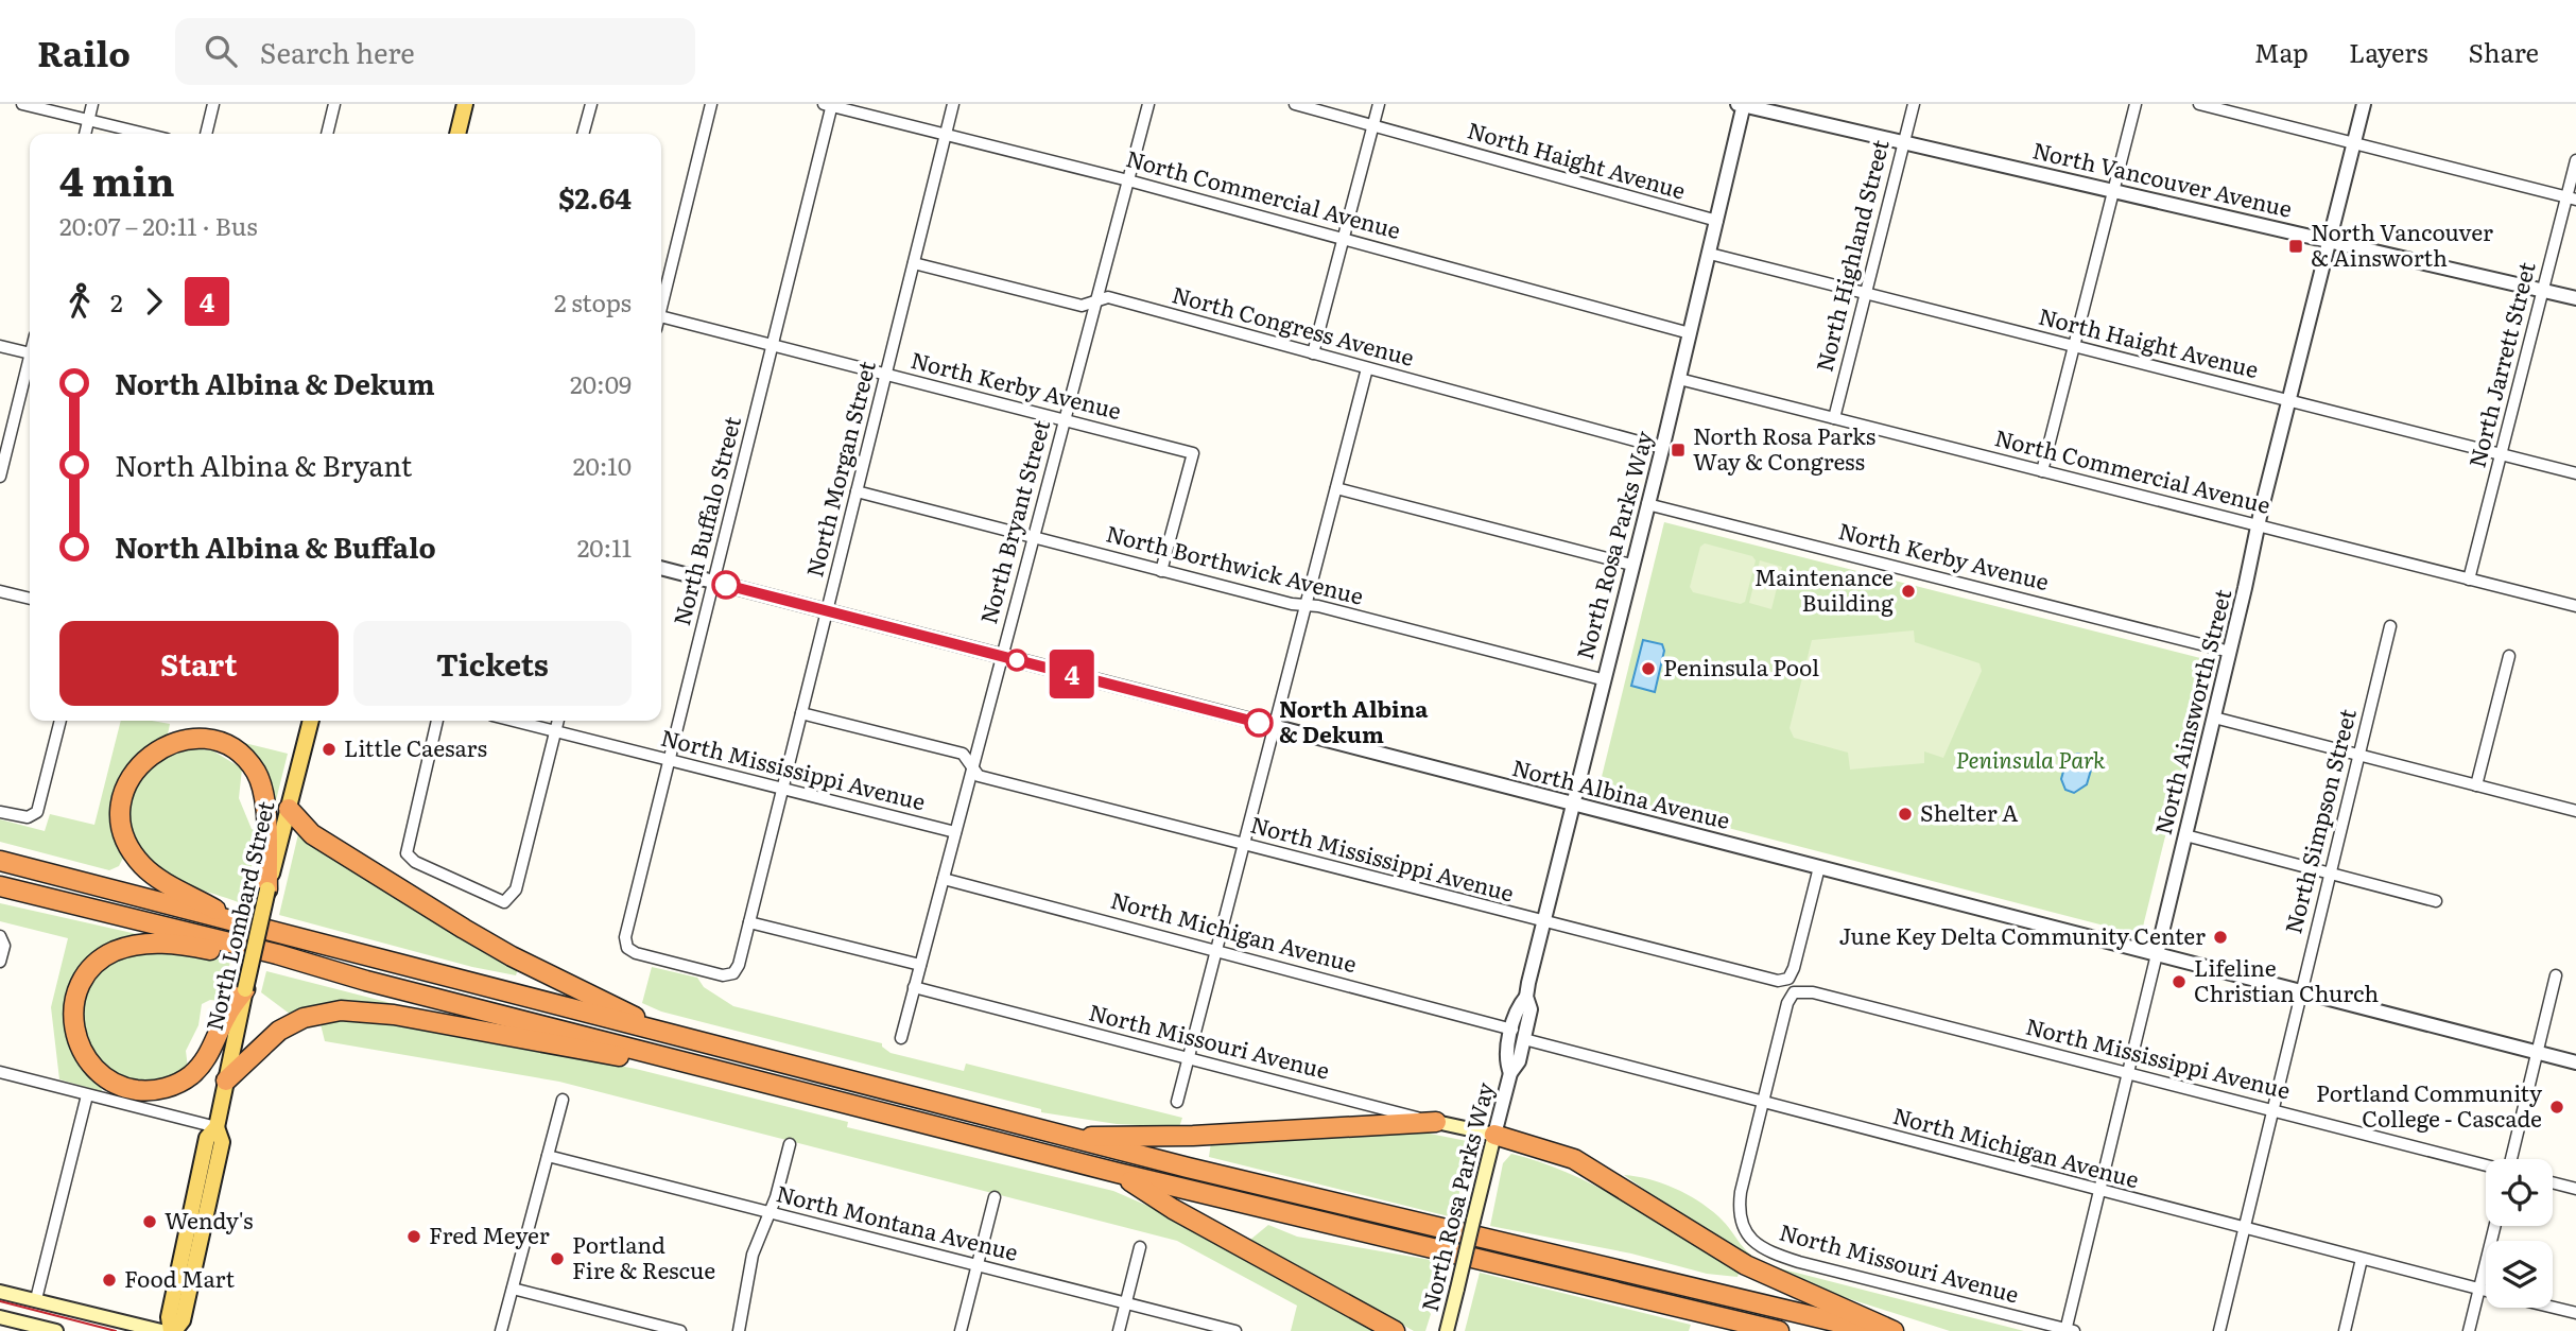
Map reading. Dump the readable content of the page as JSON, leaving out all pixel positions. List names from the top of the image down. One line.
{"streets":{"main road":["North Rosa Parks Way","North Lombard Street","North Missouri Avenue"],"street":["North Haight Avenue","North Vancouver Avenue","North Commercial Avenue","North Highland Street","North Congress Avenue","North Jarrett Street","North Kerby Avenue","North Morgan Street","North Buffalo Street","North Bryant Street","North Borthwick Avenue","North Ainsworth Street","North Mississippi Avenue","North Albina Avenue","North Simpson Street","North Michigan Avenue","North Montana Avenue"]},"crossings":[["North Haight Avenue","North Highland Street"],["North Haight Avenue","North Jarrett Street"],["North Haight Avenue","North Rosa Parks Way"],["North Haight Avenue","North Ainsworth Street"],["North Vancouver Avenue","North Highland Street"],["North Vancouver Avenue","North Jarrett Street"],["North Vancouver Avenue","North Rosa Parks Way"],["North Vancouver Avenue","North Ainsworth Street"],["North Commercial Avenue","North Highland Street"],["North Commercial Avenue","North Jarrett Street"],["North Commercial Avenue","North Morgan Street"],["North Commercial Avenue","North Buffalo Street"],["North Commercial Avenue","North Bryant Street"],["North Commercial Avenue","North Rosa Parks Way"],["North Commercial Avenue","North Ainsworth Street"],["North Congress Avenue","North Morgan Street"],["North Congress Avenue","North Bryant Street"],["North Congress Avenue","North Rosa Parks Way"],["North Kerby Avenue","North Morgan Street"],["North Kerby Avenue","North Buffalo Street"],["North Kerby Avenue","North Bryant Street"],["North Kerby Avenue","North Rosa Parks Way"],["North Kerby Avenue","North Borthwick Avenue"],["North Kerby Avenue","North Ainsworth Street"],["North Morgan Street","North Buffalo Street"],["North Morgan Street","North Borthwick Avenue"],["North Morgan Street","North Mississippi Avenue"],["North Morgan Street","North Albina Avenue"],["North Buffalo Street","North Mississippi Avenue"],["North Buffalo Street","North Albina Avenue"],["North Bryant Street","North Borthwick Avenue"],["North Bryant Street","North Mississippi Avenue"],["North Bryant Street","North Albina Avenue"],["North Bryant Street","North Michigan Avenue"],["North Bryant Street","North Missouri Avenue"],["North Rosa Parks Way","North Borthwick Avenue"],["North Rosa Parks Way","North Mississippi Avenue"],["North Rosa Parks Way","North Albina Avenue"],["North Rosa Parks Way","North Michigan Avenue"],["North Rosa Parks Way","North Missouri Avenue"],["North Ainsworth Street","North Mississippi Avenue"],["North Ainsworth Street","North Albina Avenue"],["North Ainsworth Street","North Michigan Avenue"],["North Ainsworth Street","North Missouri Avenue"],["North Mississippi Avenue","North Albina Avenue"],["North Mississippi Avenue","North Simpson Street"],["North Mississippi Avenue","North Michigan Avenue"],["North Mississippi Avenue","North Missouri Avenue"],["North Albina Avenue","North Simpson Street"],["North Simpson Street","North Michigan Avenue"],["North Michigan Avenue","North Missouri Avenue"]],"parks":["Peninsula Park"],"places":{"transit":["North Vancouver & Ainsworth","North Rosa Parks Way & Congress"],"other":["Maintenance Building","Peninsula Pool","North Albina & Dekum","Little Caesars","Shelter A","June Key Delta Community Center","Lifeline Christian Church","Portland Community College - Cascade","Wendy's","Fred Meyer","Portland Fire & Rescue","Food Mart"]},"lines":["bus line 4"],"page":{"header":"Railo","search":"Search here","nav":["Map","Layers","Share"],"on_map":"4","heading":["4 min","20:07 – 20:11 · Bus","$2.64"],"legs":["2","4","2 stops"],"list":[{"name":"North Albina & Dekum","value":"20:09"},{"name":"North Albina & Bryant","value":"20:10"},{"name":"North Albina & Buffalo","value":"20:11"}],"buttons":["Start","Tickets"]}}
